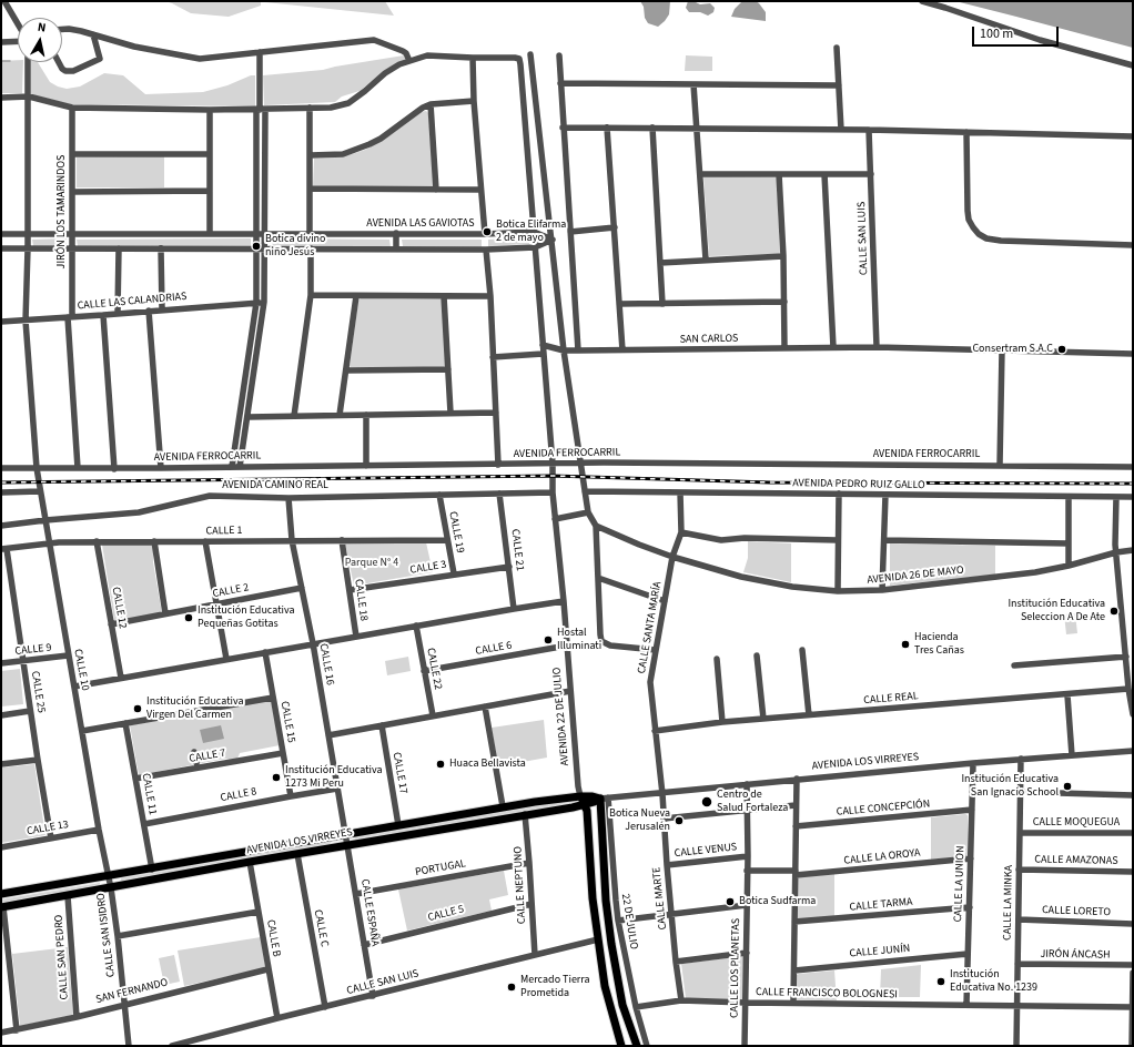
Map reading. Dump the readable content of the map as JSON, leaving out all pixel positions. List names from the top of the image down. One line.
{"streets":{"main road":["AVENIDA 22 DE JULIO","AVENIDA LOS VIRREYES"],"street":["JIRÓN LOS TAMARINDOS","AVENIDA LAS GAVIOTAS","CALLE SAN LUIS","CALLE LAS CALANDRIAS","SAN CARLOS","AVENIDA FERROCARRIL","AVENIDA PEDRO RUIZ GALLO","AVENIDA CAMINO REAL","CALLE 1","CALLE 19","CALLE 21","CALLE 3","AVENIDA 26 DE MAYO","CALLE 2","CALLE 18","CALLE 12","CALLE SANTA MARÍA","CALLE 6","CALLE 9","CALLE 16","CALLE 22","CALLE 10","CALLE 25","CALLE REAL","CALLE 15","CALLE 7","CALLE 17","CALLE 11","CALLE 8","CALLE CONCEPCIÓN","CALLE MOQUEGUA","CALLE 13","CALLE VENUS","CALLE LA OROYA","CALLE AMAZONAS","PORTUGAL","CALLE LA UNION","CALLE NEPTUNO","CALLE MARTE","CALLE LA MINKA","CALLE TARMA","CALLE LORETO","CALLE ESPAÑA","CALLE 5","22 DE JULIO","CALLE C","CALLE SAN ISIDRO","CALLE B","CALLE JUNÍN","JIRÓN ÁNCASH","CALLE SAN PEDRO","CALLE LOS PLANETAS","SAN FERNANDO","CALLE FRANCISCO BOLOGNESI"]},"crossings":[["JIRÓN LOS TAMARINDOS","AVENIDA LAS GAVIOTAS"],["JIRÓN LOS TAMARINDOS","CALLE LAS CALANDRIAS"],["JIRÓN LOS TAMARINDOS","AVENIDA FERROCARRIL"],["AVENIDA LAS GAVIOTAS","CALLE 10"],["AVENIDA LAS GAVIOTAS","AVENIDA 22 DE JULIO"],["CALLE SAN LUIS","SAN CARLOS"],["CALLE SAN LUIS","CALLE NEPTUNO"],["CALLE SAN LUIS","CALLE ESPAÑA"],["CALLE SAN LUIS","CALLE C"],["CALLE SAN LUIS","CALLE B"],["CALLE LAS CALANDRIAS","CALLE 10"],["SAN CARLOS","AVENIDA 22 DE JULIO"],["AVENIDA FERROCARRIL","CALLE 10"],["AVENIDA FERROCARRIL","AVENIDA 22 DE JULIO"],["AVENIDA PEDRO RUIZ GALLO","CALLE SANTA MARÍA"],["AVENIDA CAMINO REAL","CALLE 19"],["AVENIDA CAMINO REAL","CALLE 21"],["AVENIDA CAMINO REAL","CALLE 16"],["AVENIDA CAMINO REAL","CALLE 10"],["AVENIDA CAMINO REAL","AVENIDA 22 DE JULIO"],["CALLE 1","CALLE 19"],["CALLE 1","CALLE 18"],["CALLE 1","CALLE 12"],["CALLE 1","CALLE 16"],["CALLE 1","CALLE 10"],["CALLE 1","CALLE 25"],["CALLE 19","CALLE 3"],["CALLE 21","CALLE 3"],["CALLE 3","CALLE 18"],["AVENIDA 26 DE MAYO","CALLE SANTA MARÍA"],["CALLE 2","CALLE 12"],["CALLE 2","CALLE 16"],["CALLE SANTA MARÍA","CALLE REAL"],["CALLE SANTA MARÍA","AVENIDA LOS VIRREYES"],["CALLE SANTA MARÍA","CALLE MARTE"],["CALLE 6","CALLE 22"],["CALLE 6","AVENIDA 22 DE JULIO"],["CALLE 9","CALLE 10"],["CALLE 9","CALLE 25"],["CALLE 16","AVENIDA LOS VIRREYES"],["CALLE 16","CALLE 8"],["CALLE 16","CALLE ESPAÑA"],["CALLE 10","AVENIDA LOS VIRREYES"],["CALLE 10","CALLE 13"],["CALLE 10","CALLE SAN ISIDRO"],["CALLE 25","CALLE 13"],["AVENIDA 22 DE JULIO","AVENIDA LOS VIRREYES"],["CALLE 15","CALLE 7"],["CALLE 15","CALLE 8"],["CALLE 7","CALLE 11"],["AVENIDA LOS VIRREYES","CALLE 17"],["AVENIDA LOS VIRREYES","CALLE 11"],["AVENIDA LOS VIRREYES","CALLE LA UNION"],["AVENIDA LOS VIRREYES","CALLE NEPTUNO"],["AVENIDA LOS VIRREYES","CALLE MARTE"],["AVENIDA LOS VIRREYES","CALLE LA MINKA"],["AVENIDA LOS VIRREYES","CALLE ESPAÑA"],["AVENIDA LOS VIRREYES","22 DE JULIO"],["AVENIDA LOS VIRREYES","CALLE C"],["AVENIDA LOS VIRREYES","CALLE SAN ISIDRO"],["AVENIDA LOS VIRREYES","CALLE B"],["AVENIDA LOS VIRREYES","CALLE SAN PEDRO"],["AVENIDA LOS VIRREYES","CALLE LOS PLANETAS"],["CALLE 11","CALLE 8"],["CALLE CONCEPCIÓN","CALLE LA UNION"],["CALLE MOQUEGUA","CALLE LA MINKA"],["CALLE VENUS","CALLE MARTE"],["CALLE VENUS","CALLE LOS PLANETAS"],["CALLE LA OROYA","CALLE LA UNION"],["CALLE LA OROYA","CALLE LOS PLANETAS"],["CALLE AMAZONAS","CALLE LA MINKA"],["PORTUGAL","CALLE NEPTUNO"],["PORTUGAL","CALLE ESPAÑA"],["CALLE LA UNION","CALLE TARMA"],["CALLE LA UNION","CALLE JUNÍN"],["CALLE LA UNION","CALLE FRANCISCO BOLOGNESI"],["CALLE NEPTUNO","CALLE 5"],["CALLE MARTE","CALLE FRANCISCO BOLOGNESI"],["CALLE LA MINKA","CALLE LORETO"],["CALLE LA MINKA","JIRÓN ÁNCASH"],["CALLE LA MINKA","CALLE FRANCISCO BOLOGNESI"],["CALLE ESPAÑA","CALLE 5"],["22 DE JULIO","CALLE FRANCISCO BOLOGNESI"],["CALLE SAN ISIDRO","SAN FERNANDO"],["CALLE B","SAN FERNANDO"],["CALLE SAN PEDRO","SAN FERNANDO"],["CALLE LOS PLANETAS","CALLE FRANCISCO BOLOGNESI"]],"parks":["Parque N° 4"],"places":["Botica Elifarma 2 de mayo","Botica divino niño Jesús","Consertram S.A.C","Institución Educativa Seleccion A De Ate","Institución Educativa Pequeñas Gotitas","Hostal Illuminati","Hacienda Tres Cañas","Institución Educativa Virgen Del Carmen","Huaca Bellavista","Institución Educativa 1273 Mi Peru","Institución Educativa San Ignacio School","Centro de Salud Fortaleza","Botica Nueva Jerusalén","Botica Sudfarma","Institución Educativa No. 1239","Mercado Tierra Prometida"],"scale_bar":"100 m","north":"top"}
